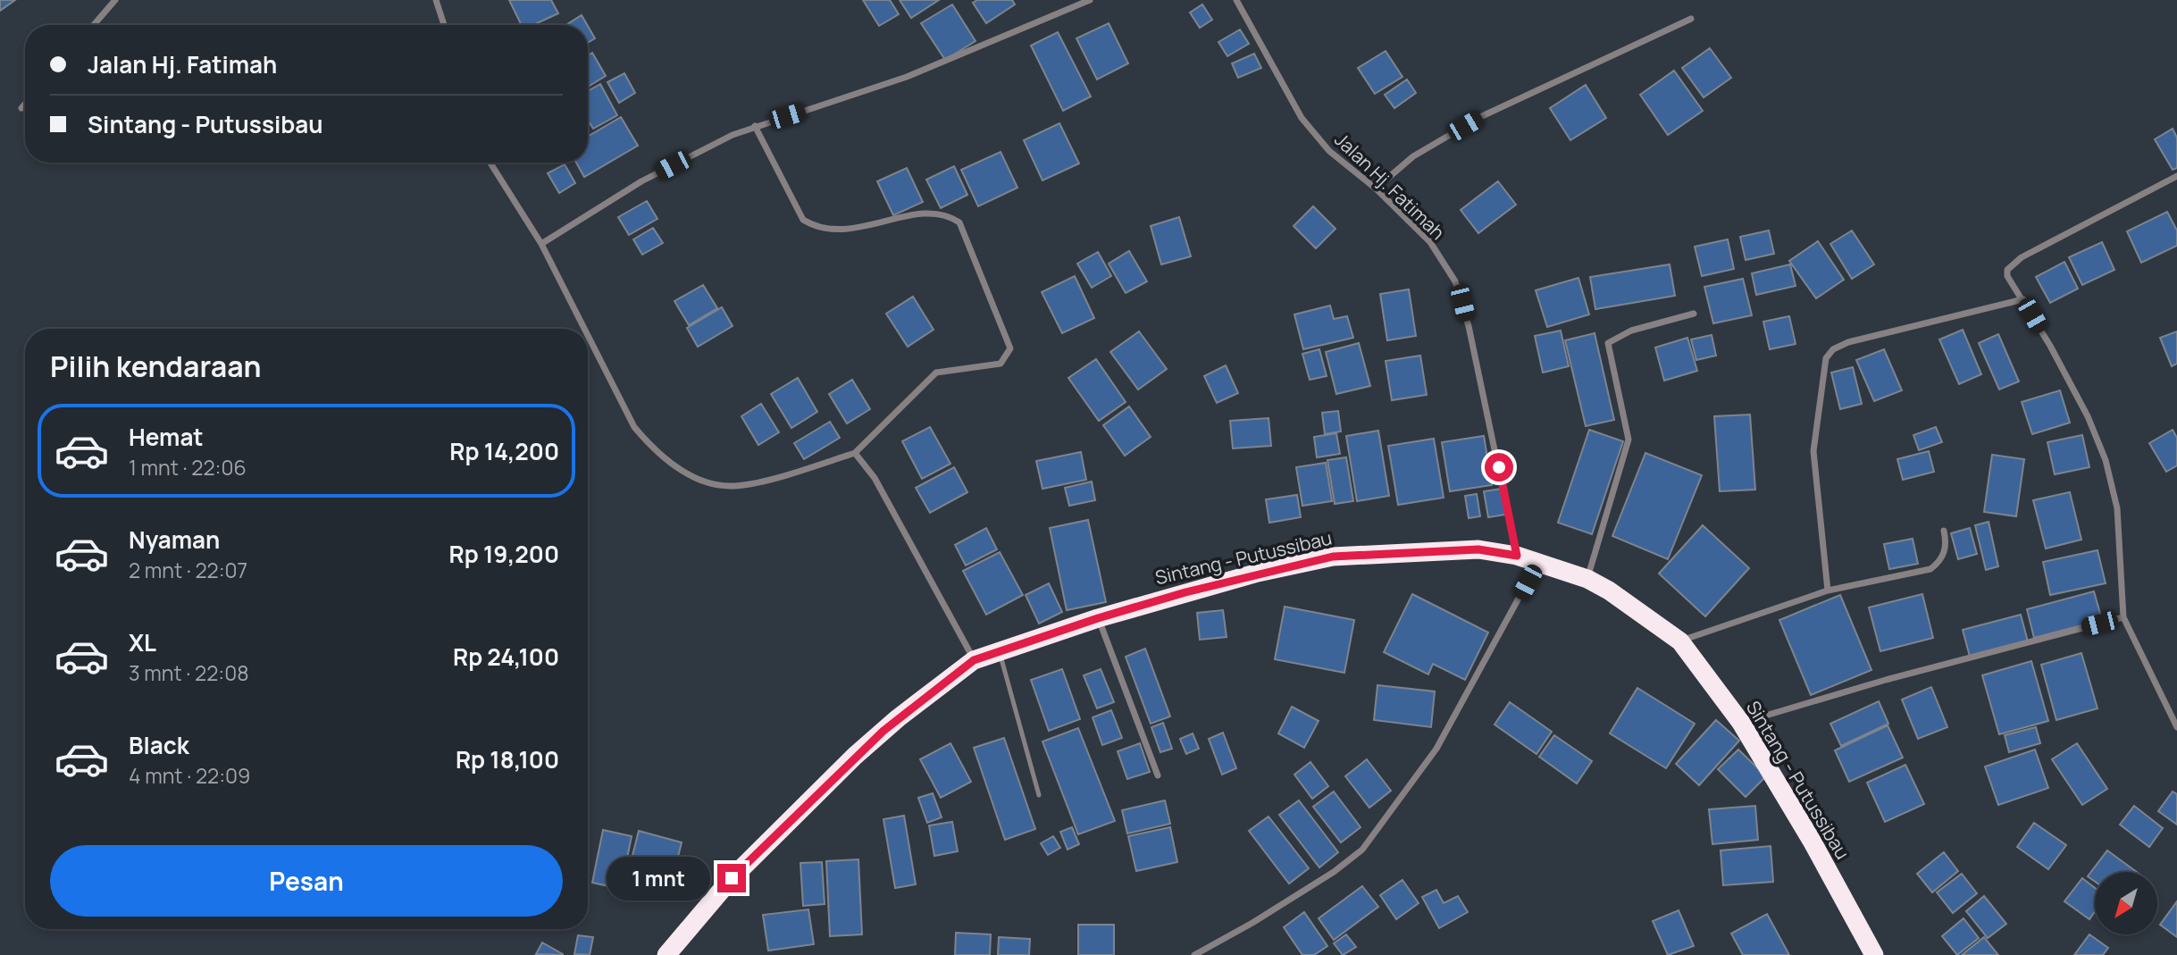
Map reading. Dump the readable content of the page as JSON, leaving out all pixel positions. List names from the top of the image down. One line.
{"streets":{"highway":["Sintang - Putussibau"],"street":["Jalan Hj. Fatimah"]},"crossings":[["Jalan Hj. Fatimah","Sintang - Putussibau"]],"north":"bottom left","page":{"banner":["Jalan Hj. Fatimah","Sintang - Putussibau"],"heading":"Pilih kendaraan","list":[{"name":"Hemat","note":"1 mnt · 22:06","value":"Rp 14,200"},{"name":"Nyaman","note":"2 mnt · 22:07","value":"Rp 19,200"},{"name":"XL","note":"3 mnt · 22:08","value":"Rp 24,100"},{"name":"Black","note":"4 mnt · 22:09","value":"Rp 18,100"}],"buttons":"Pesan","bubble":"1 mnt"}}
